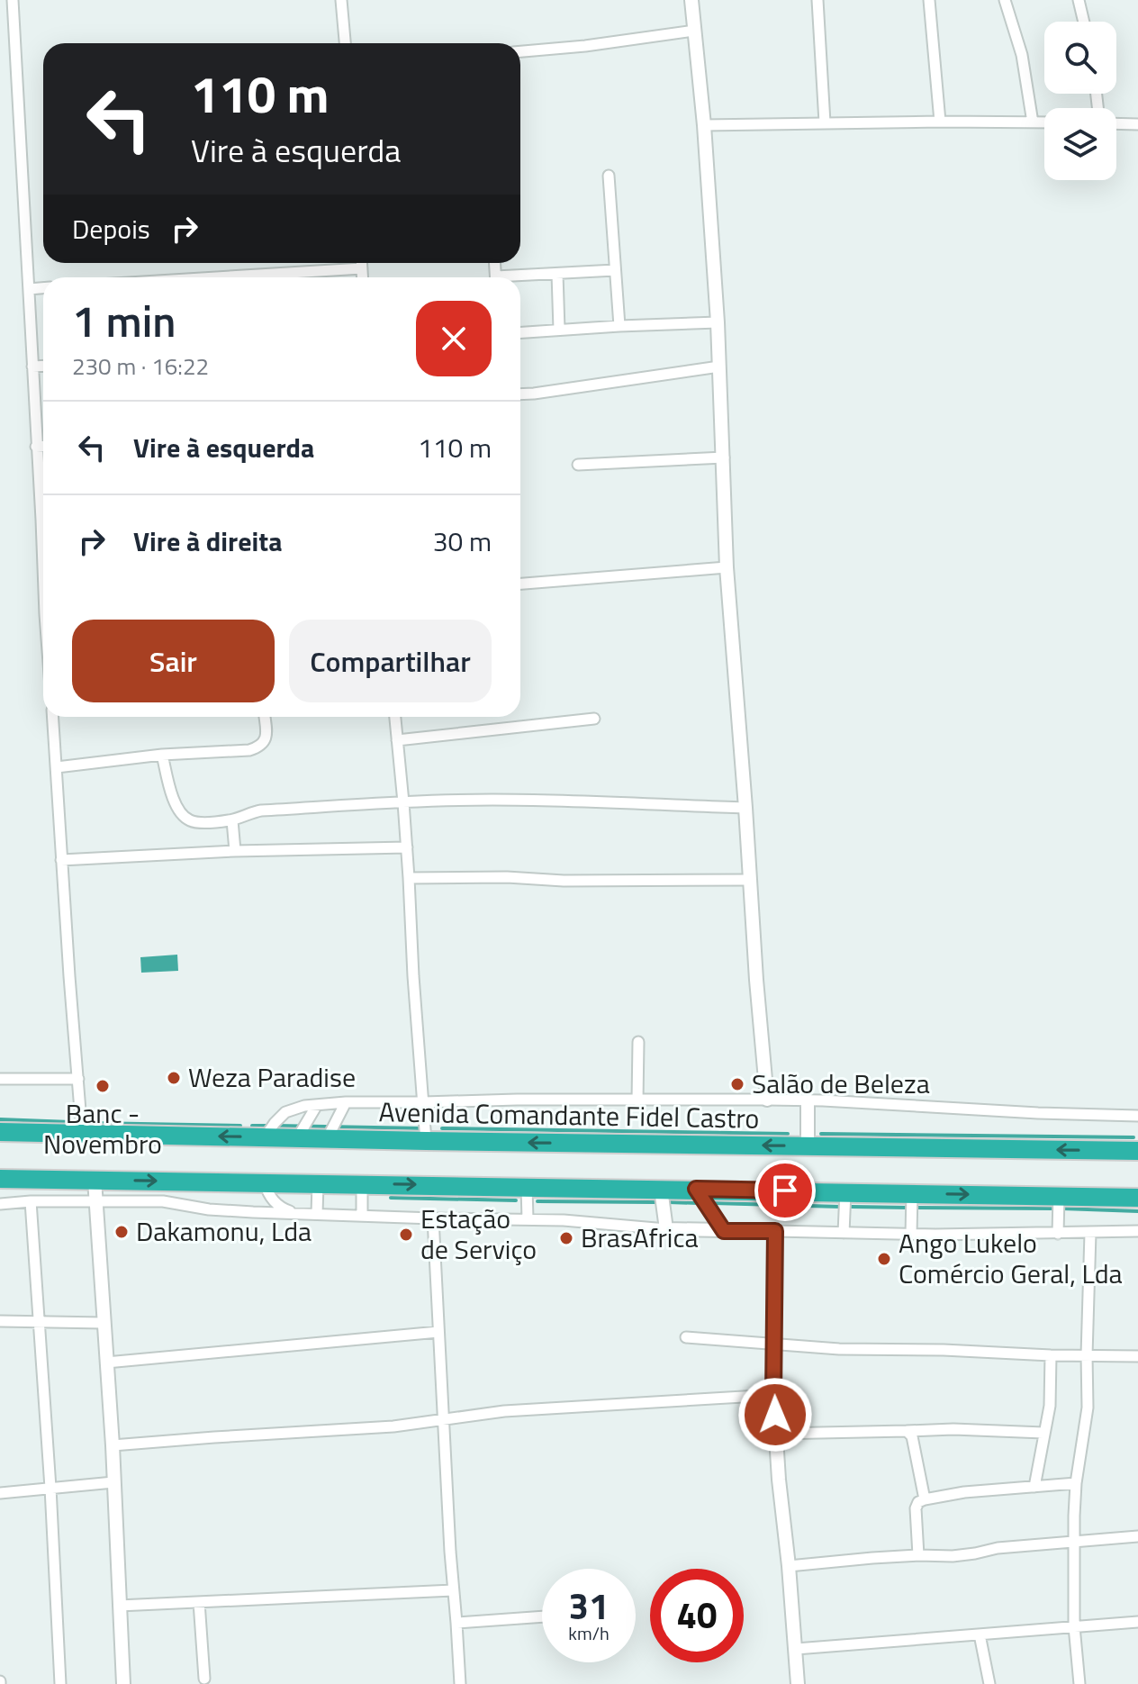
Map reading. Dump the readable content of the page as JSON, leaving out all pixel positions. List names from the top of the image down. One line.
{"streets":{"highway":["Avenida Comandante Fidel Castro"]},"places":["Weza Paradise","Salão de Beleza","Banc - Novembro","Dakamonu, Lda","Estação de Serviço","BrasAfrica","Ango Lukelo Comércio Geral, Lda"],"page":{"turn":["110 m","Vire à esquerda"],"then":"Depois","heading":["1 min","230 m · 16:22"],"list":[{"name":"Vire à esquerda","value":"110 m"},{"name":"Vire à direita","value":"30 m"}],"buttons":["Sair","Compartilhar"],"speed":"31 km/h","limit":"40"}}
